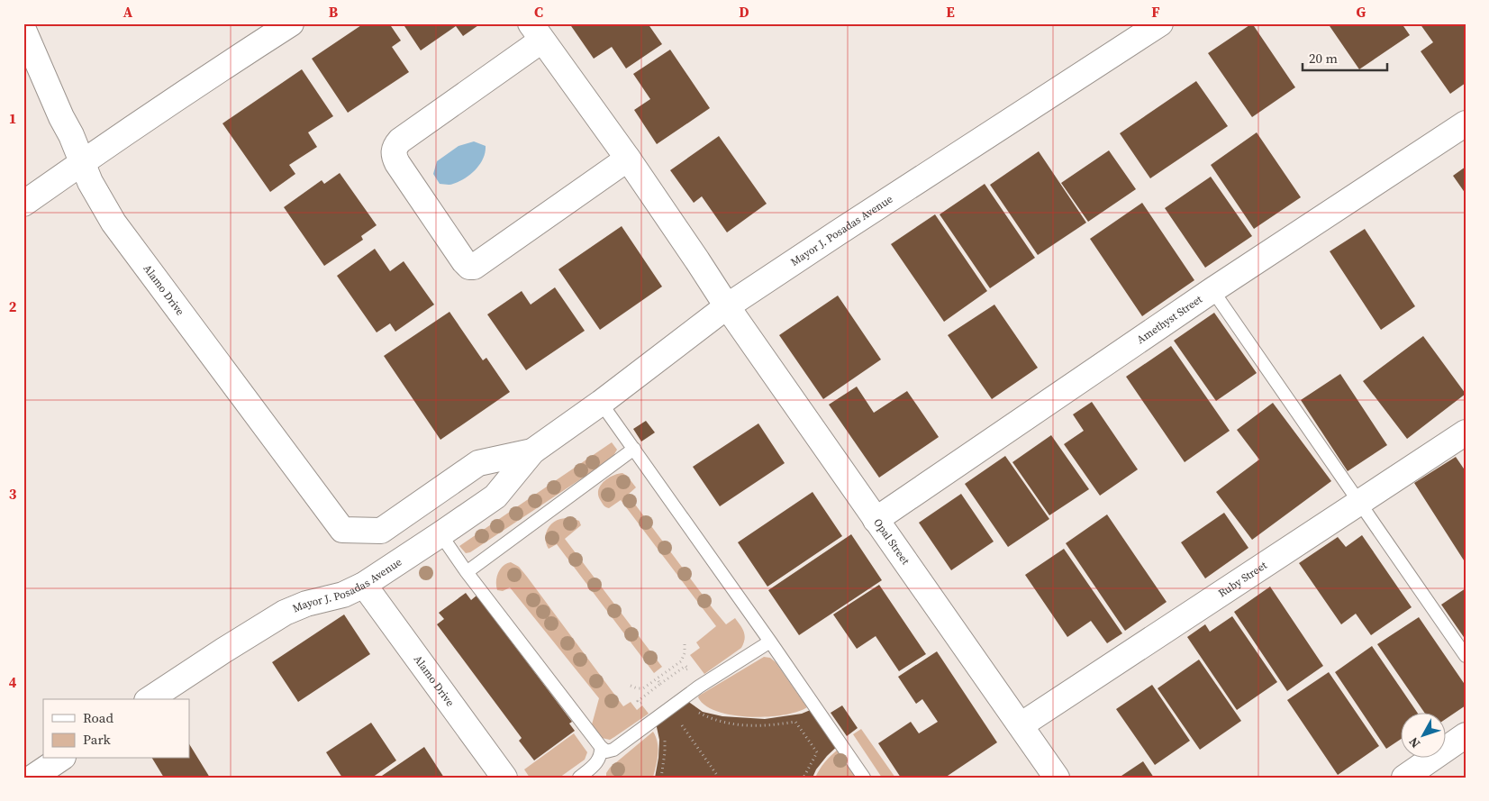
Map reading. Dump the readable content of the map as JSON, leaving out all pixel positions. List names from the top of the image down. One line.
{"streets":{"street":["Mayor J. Posadas Avenue","Alamo Drive","Amethyst Street","Opal Street","Ruby Street"]},"crossings":[["Mayor J. Posadas Avenue","Alamo Drive"],["Mayor J. Posadas Avenue","Opal Street"],["Amethyst Street","Opal Street"],["Opal Street","Ruby Street"]],"legend":["Road","Park"],"scale_bar":"20 m","north":"bottom left","grid":{"columns":["A","B","C","D","E","F","G"],"rows":["1","2","3","4"]}}
